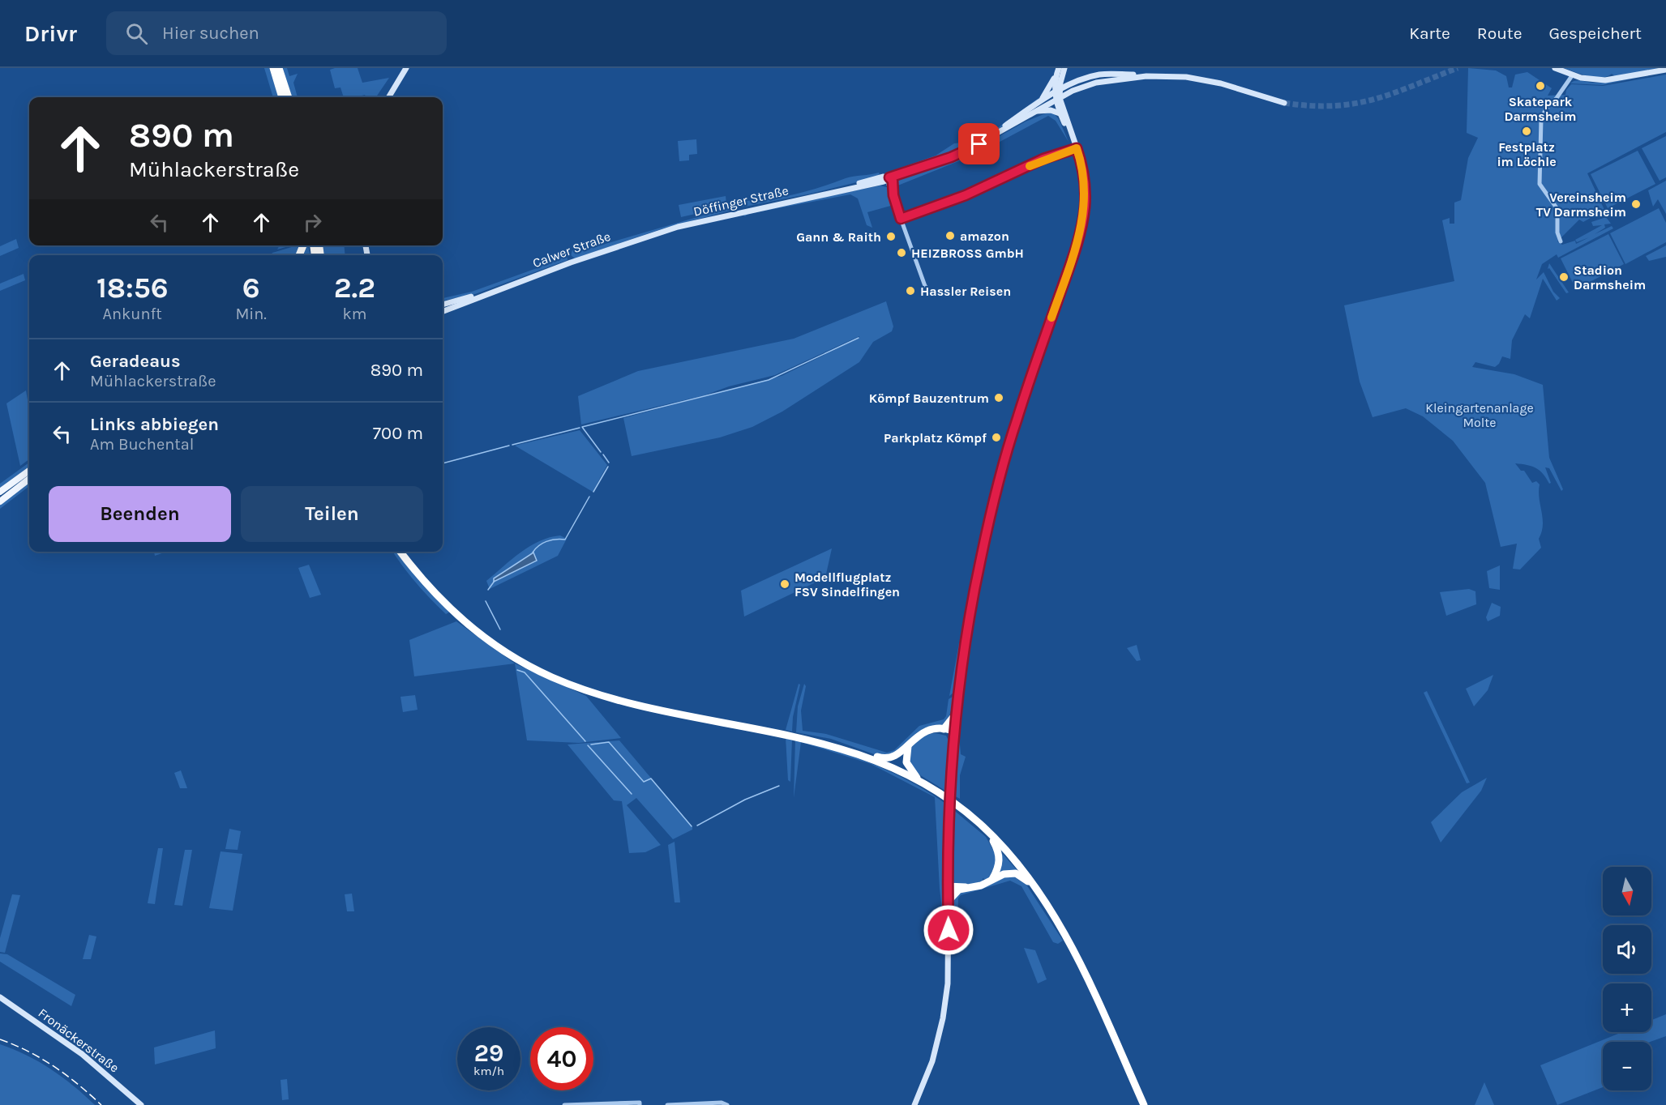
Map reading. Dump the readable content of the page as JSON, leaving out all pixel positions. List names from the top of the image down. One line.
{"streets":{"main road":["Döffinger Straße","Calwer Straße","Fronäckerstraße"]},"crossings":[["Döffinger Straße","Calwer Straße"]],"parks":["Kleingartenanlage Molte"],"places":["Skatepark Darmsheim","Festplatz im Löchle","Vereinsheim TV Darmsheim","amazon","Gann & Raith","HEIZBROSS GmbH","Stadion Darmsheim","Hassler Reisen","Kömpf Bauzentrum","Parkplatz Kömpf","Modellflugplatz FSV Sindelfingen"],"north":"bottom","page":{"header":"Drivr","search":"Hier suchen","nav":["Karte","Route","Gespeichert"],"turn":["890 m","Mühlackerstraße"],"eta":["18:56","Ankunft","6","Min.","2.2","km"],"list":[{"name":"Geradeaus","note":"Mühlackerstraße","value":"890 m"},{"name":"Links abbiegen","note":"Am Buchental","value":"700 m"}],"buttons":["Beenden","Teilen"],"map_buttons":["+","−"],"speed":"29 km/h","limit":"40"}}
